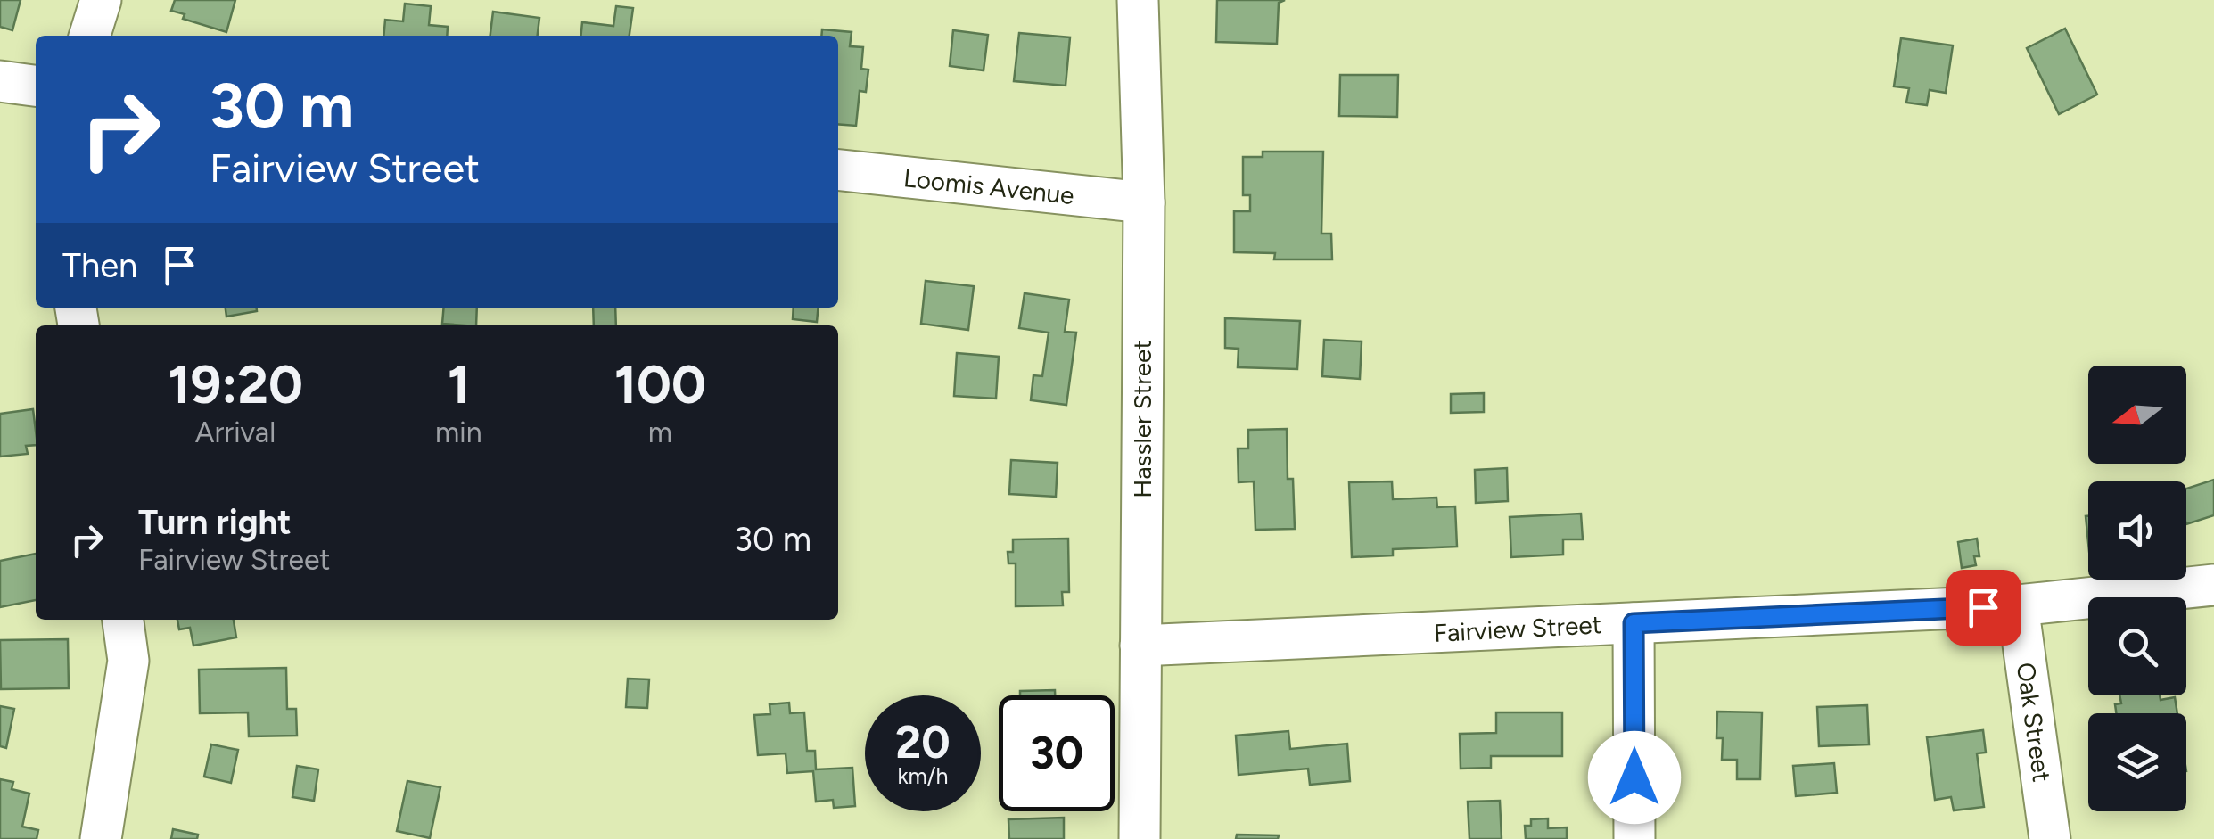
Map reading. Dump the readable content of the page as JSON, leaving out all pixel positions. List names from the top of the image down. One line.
{"streets":{"street":["Loomis Avenue","Hassler Street","Fairview Street","Oak Street"]},"crossings":[["Loomis Avenue","Hassler Street"],["Hassler Street","Fairview Street"],["Fairview Street","Oak Street"]],"north":"left","page":{"turn":["30 m","Fairview Street"],"then":"Then","eta":["19:20","Arrival","1","min","100","m"],"list":[{"name":"Turn right","note":"Fairview Street","value":"30 m"}],"speed":"20 km/h","limit":"30"}}
